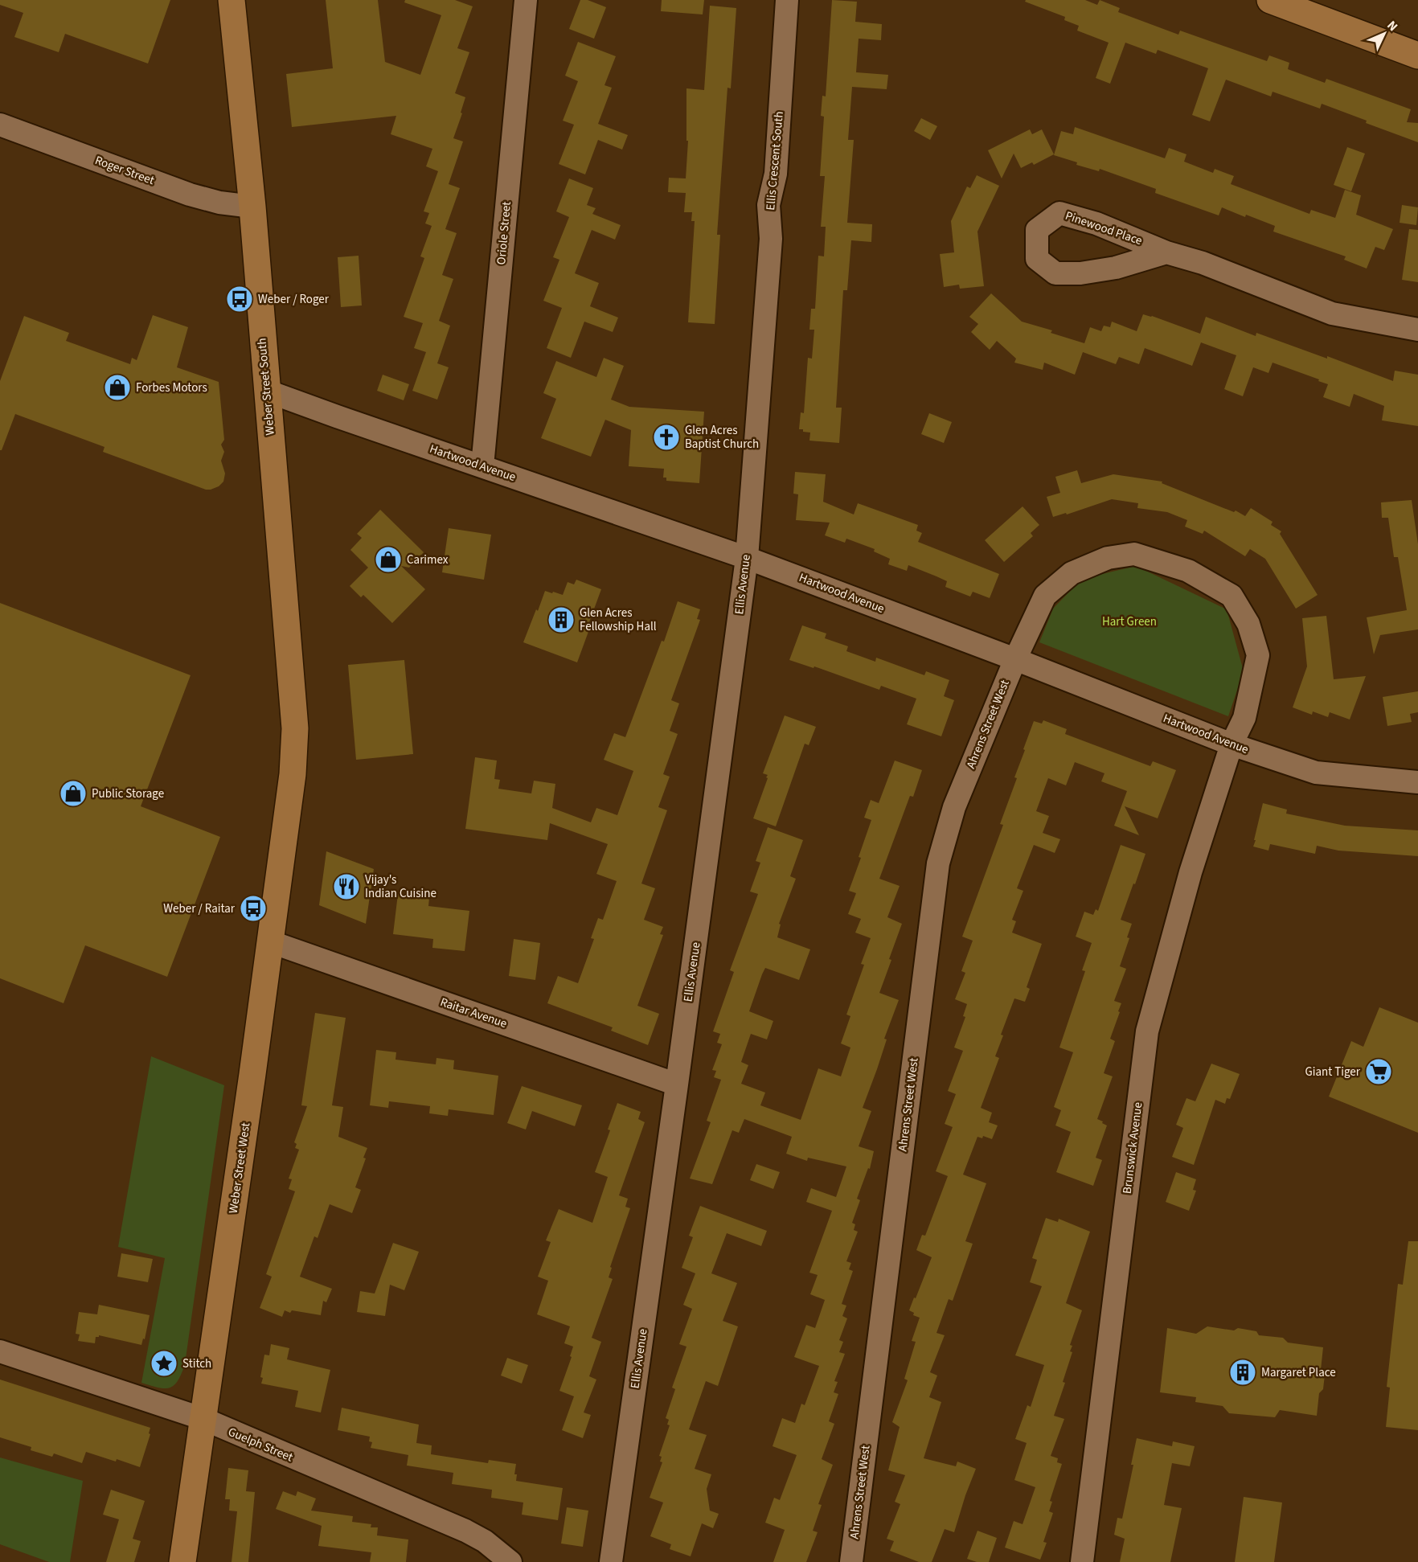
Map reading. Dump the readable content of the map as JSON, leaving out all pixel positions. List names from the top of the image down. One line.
{"streets":{"main road":["Weber Street South","Weber Street West"],"street":["Ellis Crescent South","Roger Street","Pinewood Place","Oriole Street","Hartwood Avenue","Ellis Avenue","Ahrens Street West","Raitar Avenue","Brunswick Avenue","Guelph Street"]},"crossings":[["Ellis Crescent South","Ellis Avenue"],["Roger Street","Weber Street South"],["Oriole Street","Hartwood Avenue"],["Weber Street South","Hartwood Avenue"],["Weber Street South","Weber Street West"],["Hartwood Avenue","Ellis Avenue"],["Hartwood Avenue","Ahrens Street West"],["Hartwood Avenue","Brunswick Avenue"],["Ellis Avenue","Raitar Avenue"],["Ahrens Street West","Brunswick Avenue"],["Raitar Avenue","Weber Street West"],["Weber Street West","Guelph Street"]],"parks":["Hart Green"],"places":{"bus stop":["Weber / Roger","Weber / Raitar"],"shop":["Forbes Motors","Carimex","Public Storage"],"church":["Glen Acres Baptist Church"],"building":["Glen Acres Fellowship Hall","Margaret Place"],"restaurant":["Vijay's Indian Cuisine"],"supermarket":["Giant Tiger"],"place":["Stitch"]},"north":"top right"}
